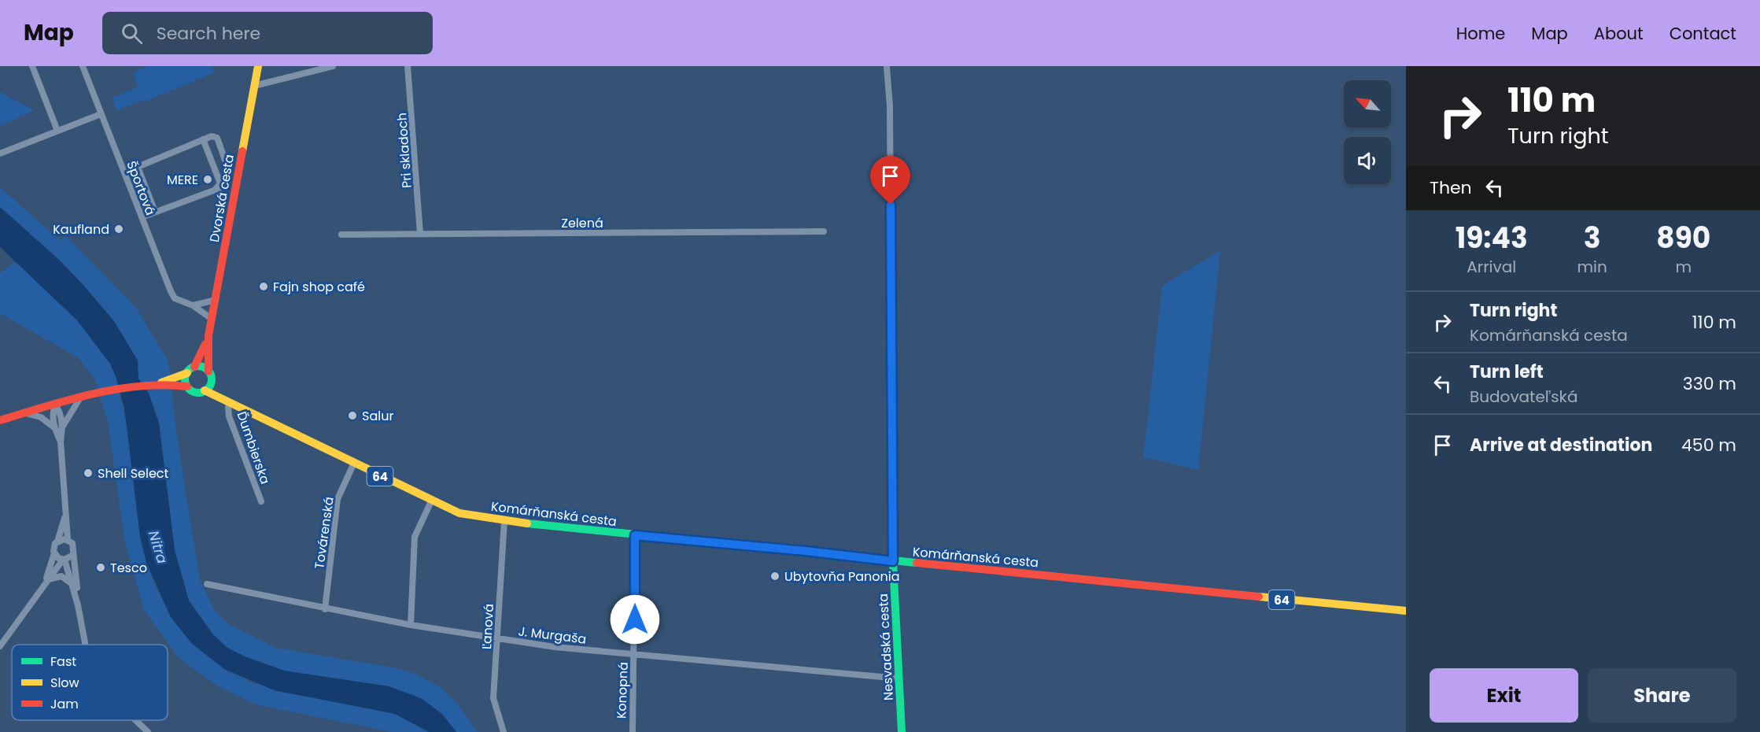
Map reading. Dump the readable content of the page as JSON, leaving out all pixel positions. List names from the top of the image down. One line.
{"streets":{"main road":["Dvorská cesta","64","Komárňanská cesta","Nesvadská cesta"],"street":["Pri skladoch","Športová","Zelená","Ďumbierska","Továrenská","Ľanová","J. Murgaša","Konopná"]},"crossings":[["Pri skladoch","Zelená"],["Športová","Dvorská cesta"],["Dvorská cesta","64"],["Dvorská cesta","Komárňanská cesta"],["Ďumbierska","Komárňanská cesta"],["64","Komárňanská cesta"],["Komárňanská cesta","Továrenská"],["Komárňanská cesta","Ľanová"],["Komárňanská cesta","Nesvadská cesta"],["Komárňanská cesta","Konopná"],["Továrenská","J. Murgaša"],["Ľanová","J. Murgaša"],["J. Murgaša","Nesvadská cesta"],["J. Murgaša","Konopná"]],"water":["Nitra"],"places":["MERE","Kaufland","Fajn shop café","Salur","Shell Select","Tesco","Ubytovňa Panonia"],"legend":["Fast","Slow","Jam"],"north":"top left","page":{"header":"Map","search":"Search here","nav":["Home","Map","About","Contact"],"turn":["110 m","Turn right"],"then":"Then","eta":["19:43","Arrival","3","min","890","m"],"list":[{"name":"Turn right","note":"Komárňanská cesta","value":"110 m"},{"name":"Turn left","note":"Budovateľská","value":"330 m"},{"name":"Arrive at destination","value":"450 m"}],"buttons":["Exit","Share"]}}
